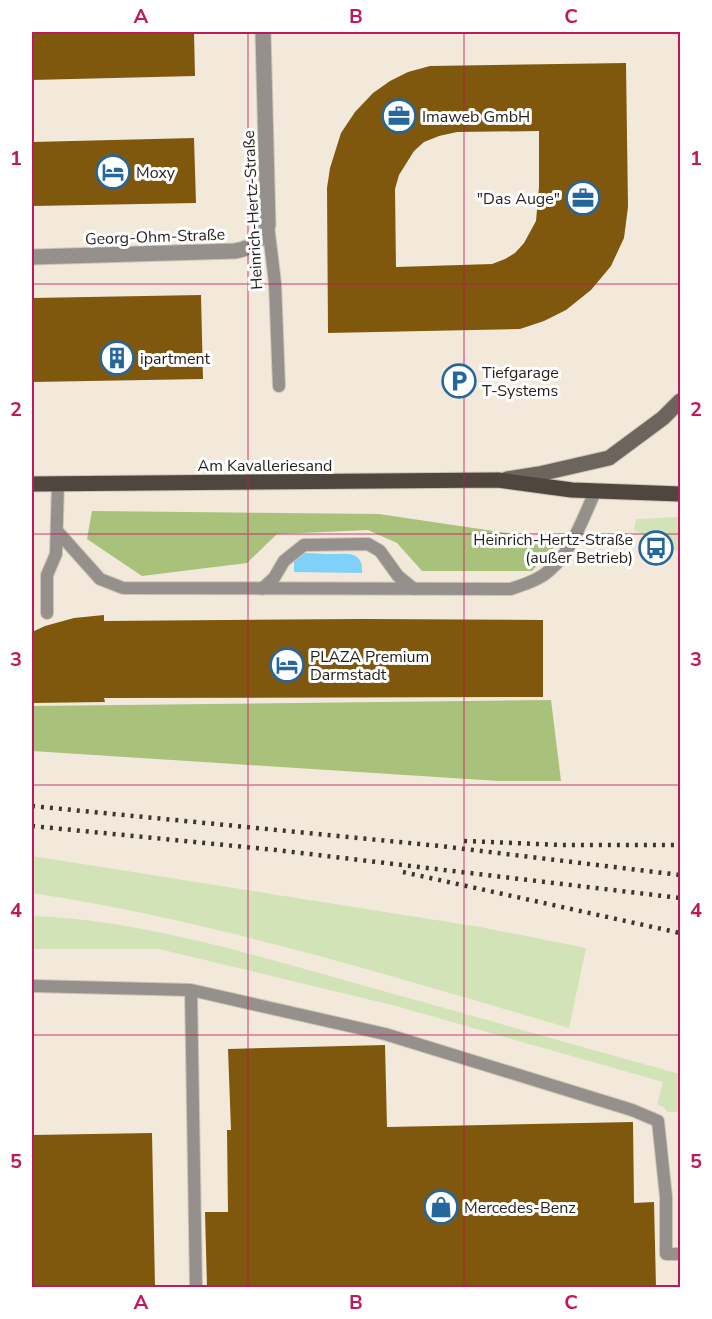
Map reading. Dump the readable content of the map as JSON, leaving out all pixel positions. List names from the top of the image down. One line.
{"streets":{"main road":["Am Kavalleriesand"],"street":["Heinrich-Hertz-Straße","Georg-Ohm-Straße"]},"crossings":[["Heinrich-Hertz-Straße","Georg-Ohm-Straße"]],"places":{"office":["Imaweb GmbH","\"Das Auge\""],"hotel":["Moxy","PLAZA Premium Darmstadt"],"building":["ipartment"],"parking":["Tiefgarage T-Systems"],"bus stop":["Heinrich-Hertz-Straße (außer Betrieb)"],"shop":["Mercedes-Benz"]},"grid":{"columns":["A","B","C"],"rows":["1","2","3","4","5"]}}
